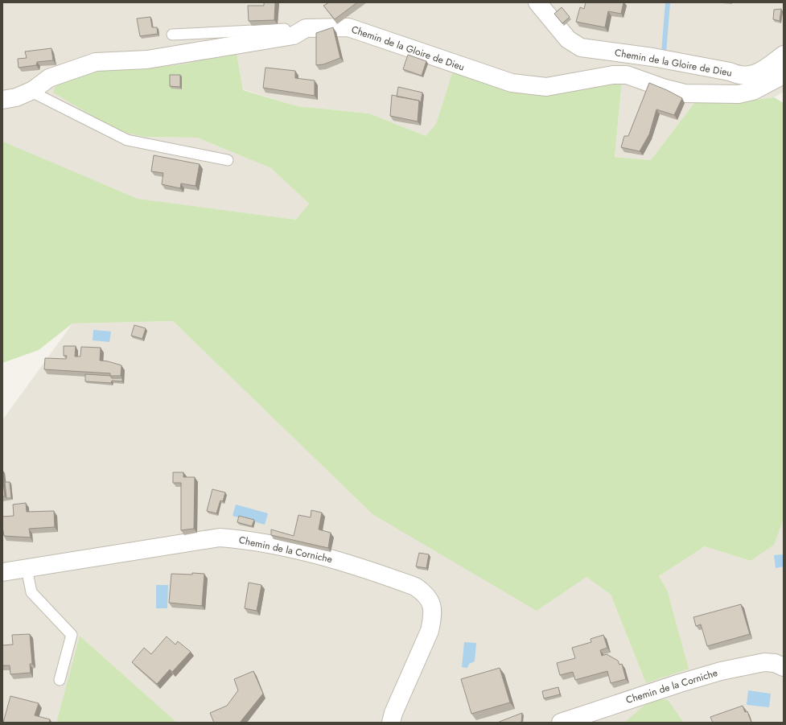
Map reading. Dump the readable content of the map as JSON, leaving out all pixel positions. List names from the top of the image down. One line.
{"streets":{"street":["Chemin de la Gloire de Dieu","Chemin de la Corniche"]}}
